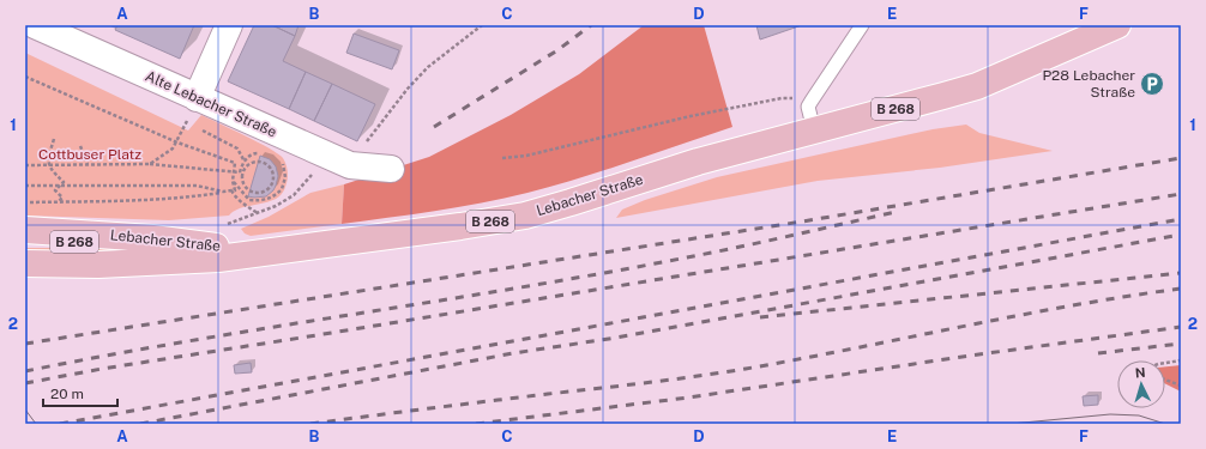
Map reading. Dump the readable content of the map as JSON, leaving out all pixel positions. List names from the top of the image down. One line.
{"streets":{"main road":["B 268","Lebacher Straße"],"street":["Alte Lebacher Straße"]},"crossings":[["B 268","Lebacher Straße"]],"parks":["Cottbuser Platz"],"places":{"parking":["P28 Lebacher Straße"]},"scale_bar":"20 m","north":"top","grid":{"columns":["A","B","C","D","E","F"],"rows":["1","2"]}}
